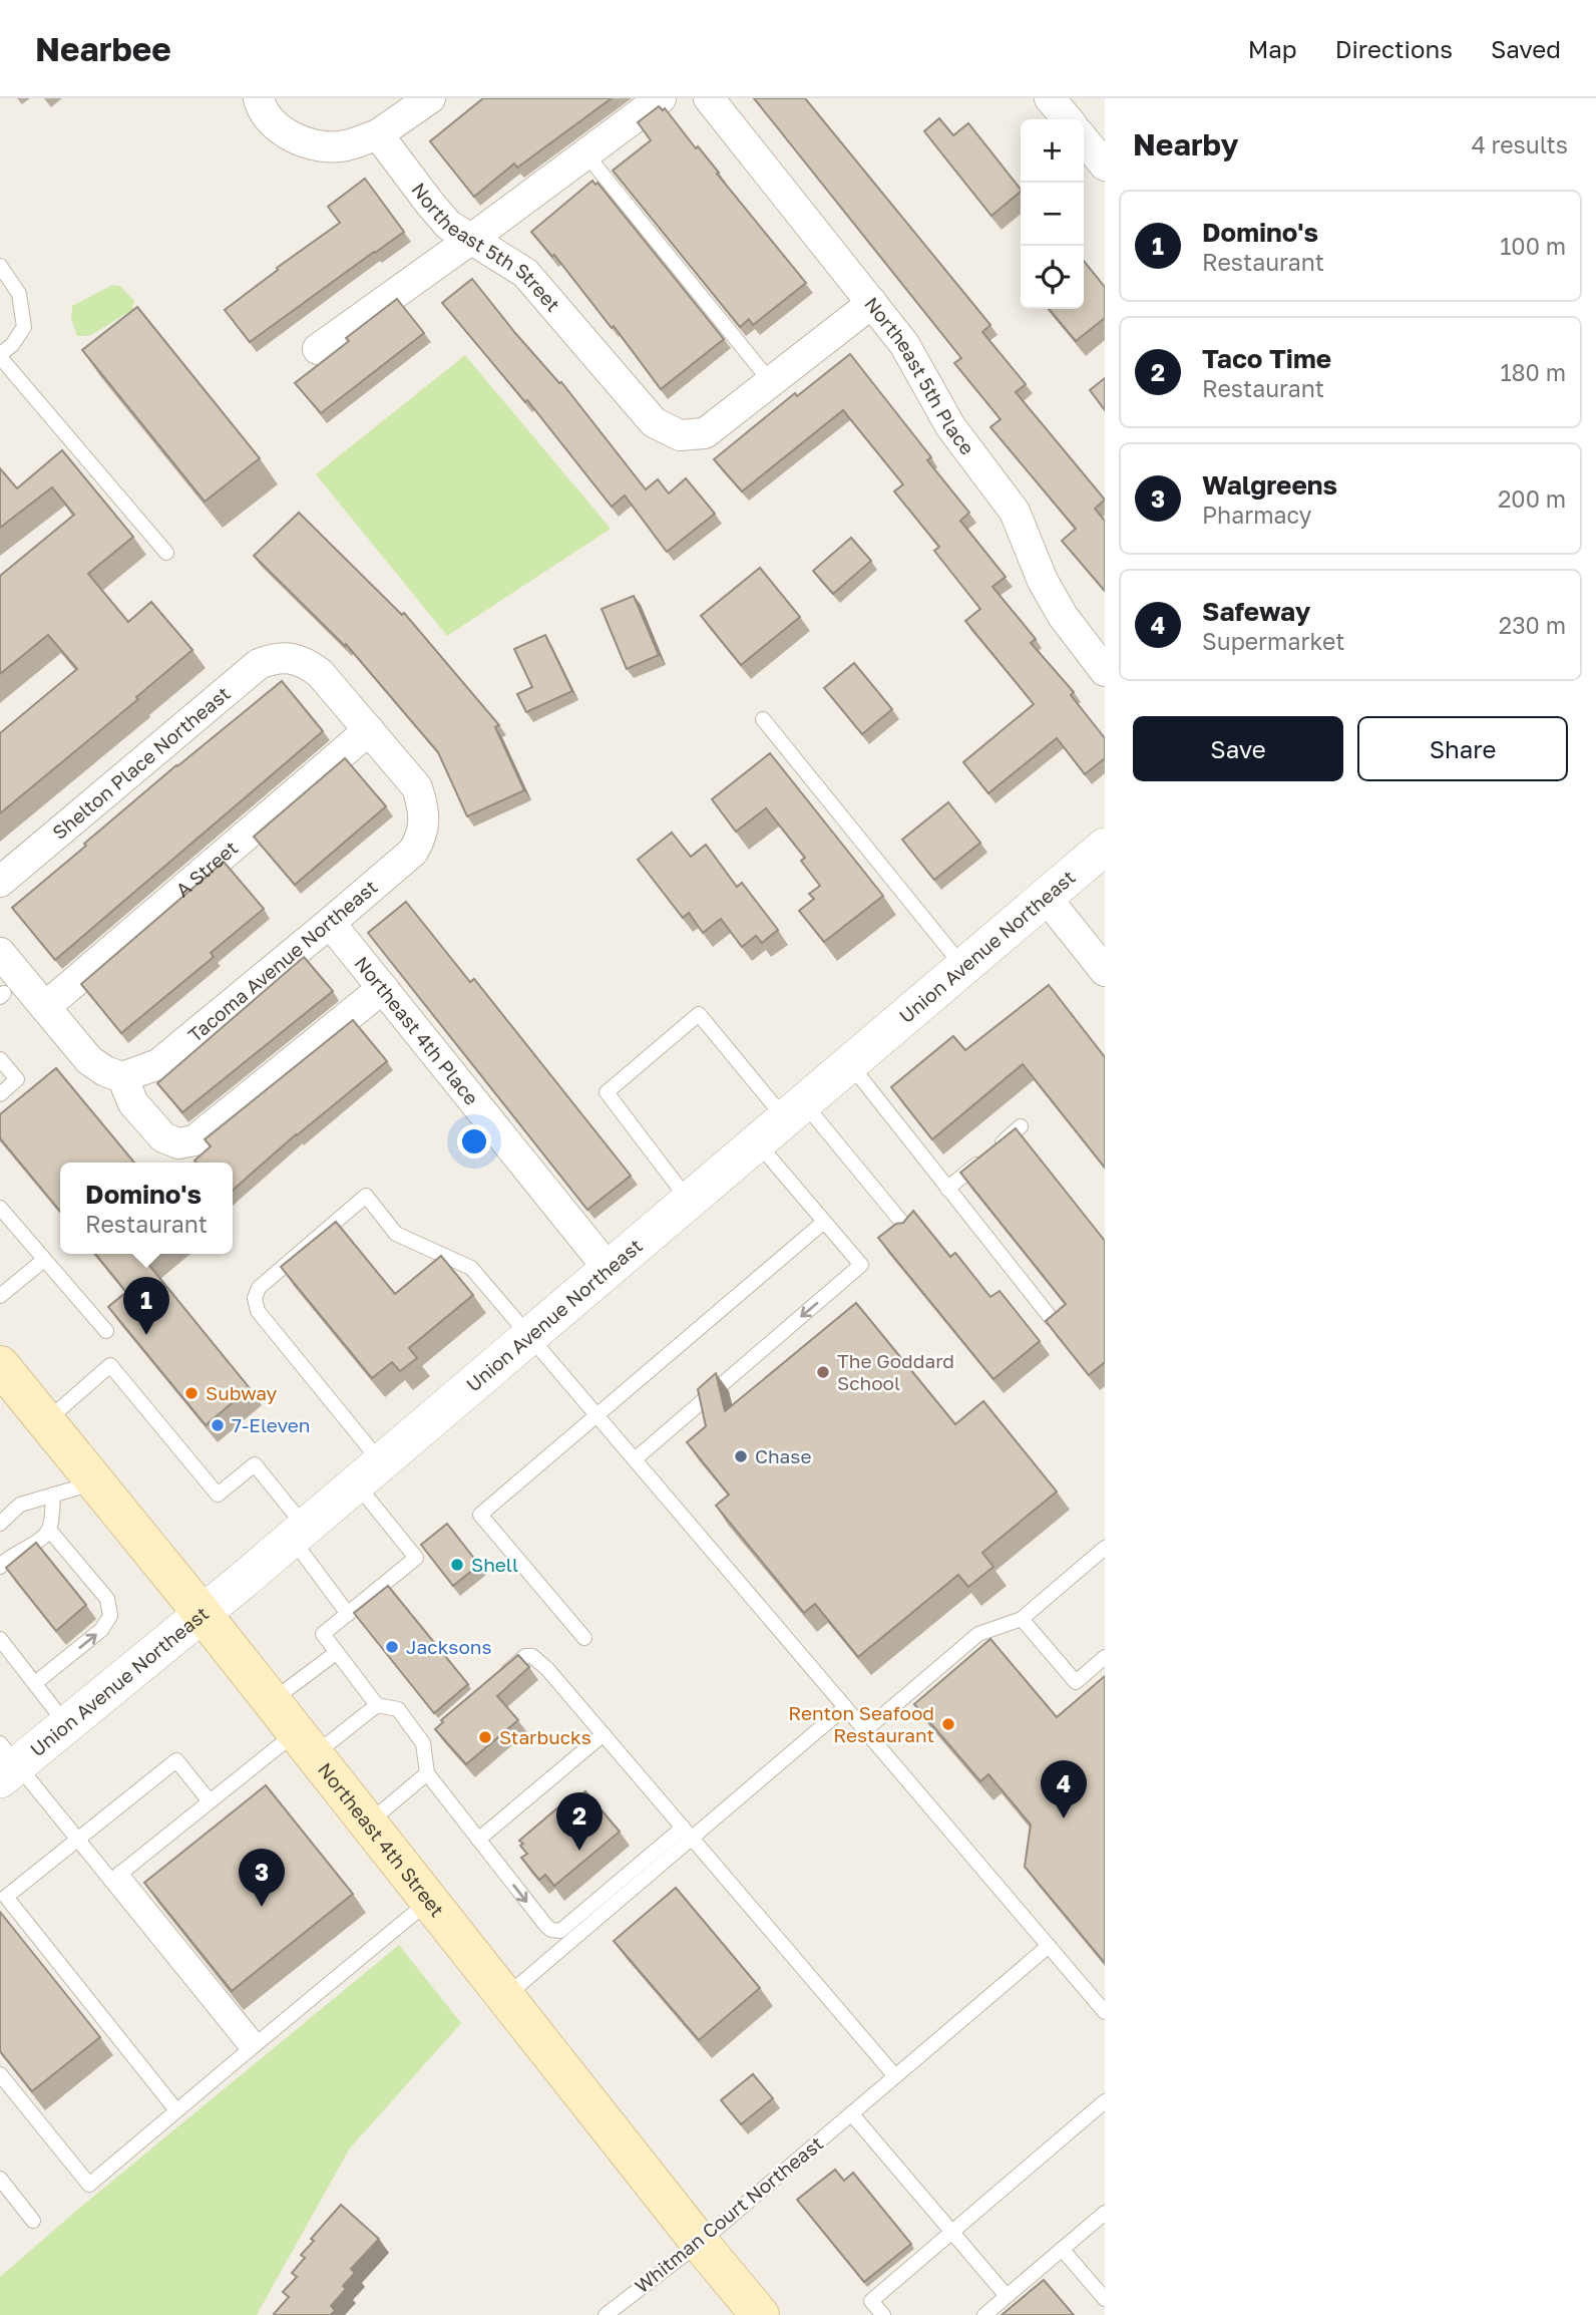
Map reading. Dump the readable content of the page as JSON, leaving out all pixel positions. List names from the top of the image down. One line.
{"streets":{"main road":["Northeast 4th Street"],"street":["Northeast 5th Street","Northeast 5th Place","Shelton Place Northeast","A Street","Union Avenue Northeast","Tacoma Avenue Northeast","Northeast 4th Place"],"lane":["Whitman Court Northeast"]},"crossings":[["Shelton Place Northeast","A Street"],["Shelton Place Northeast","Tacoma Avenue Northeast"],["A Street","Tacoma Avenue Northeast"],["Union Avenue Northeast","Northeast 4th Place"],["Union Avenue Northeast","Northeast 4th Street"],["Tacoma Avenue Northeast","Northeast 4th Place"],["Northeast 4th Street","Whitman Court Northeast"]],"places":["The Goddard School","Subway","7-Eleven","Chase","Shell","Jacksons","Renton Seafood Restaurant","Starbucks"],"page":{"header":"Nearbee","nav":["Map","Directions","Saved"],"heading":["Nearby","4 results"],"map_buttons":["+","−"],"list":[{"mark":"1","name":"Domino's","note":"Restaurant","value":"100 m"},{"mark":"2","name":"Taco Time","note":"Restaurant","value":"180 m"},{"mark":"3","name":"Walgreens","note":"Pharmacy","value":"200 m"},{"mark":"4","name":"Safeway","note":"Supermarket","value":"230 m"}],"buttons":["Save","Share"],"popup":["Domino's","Restaurant"],"pins":["1","4","2","3"]}}
